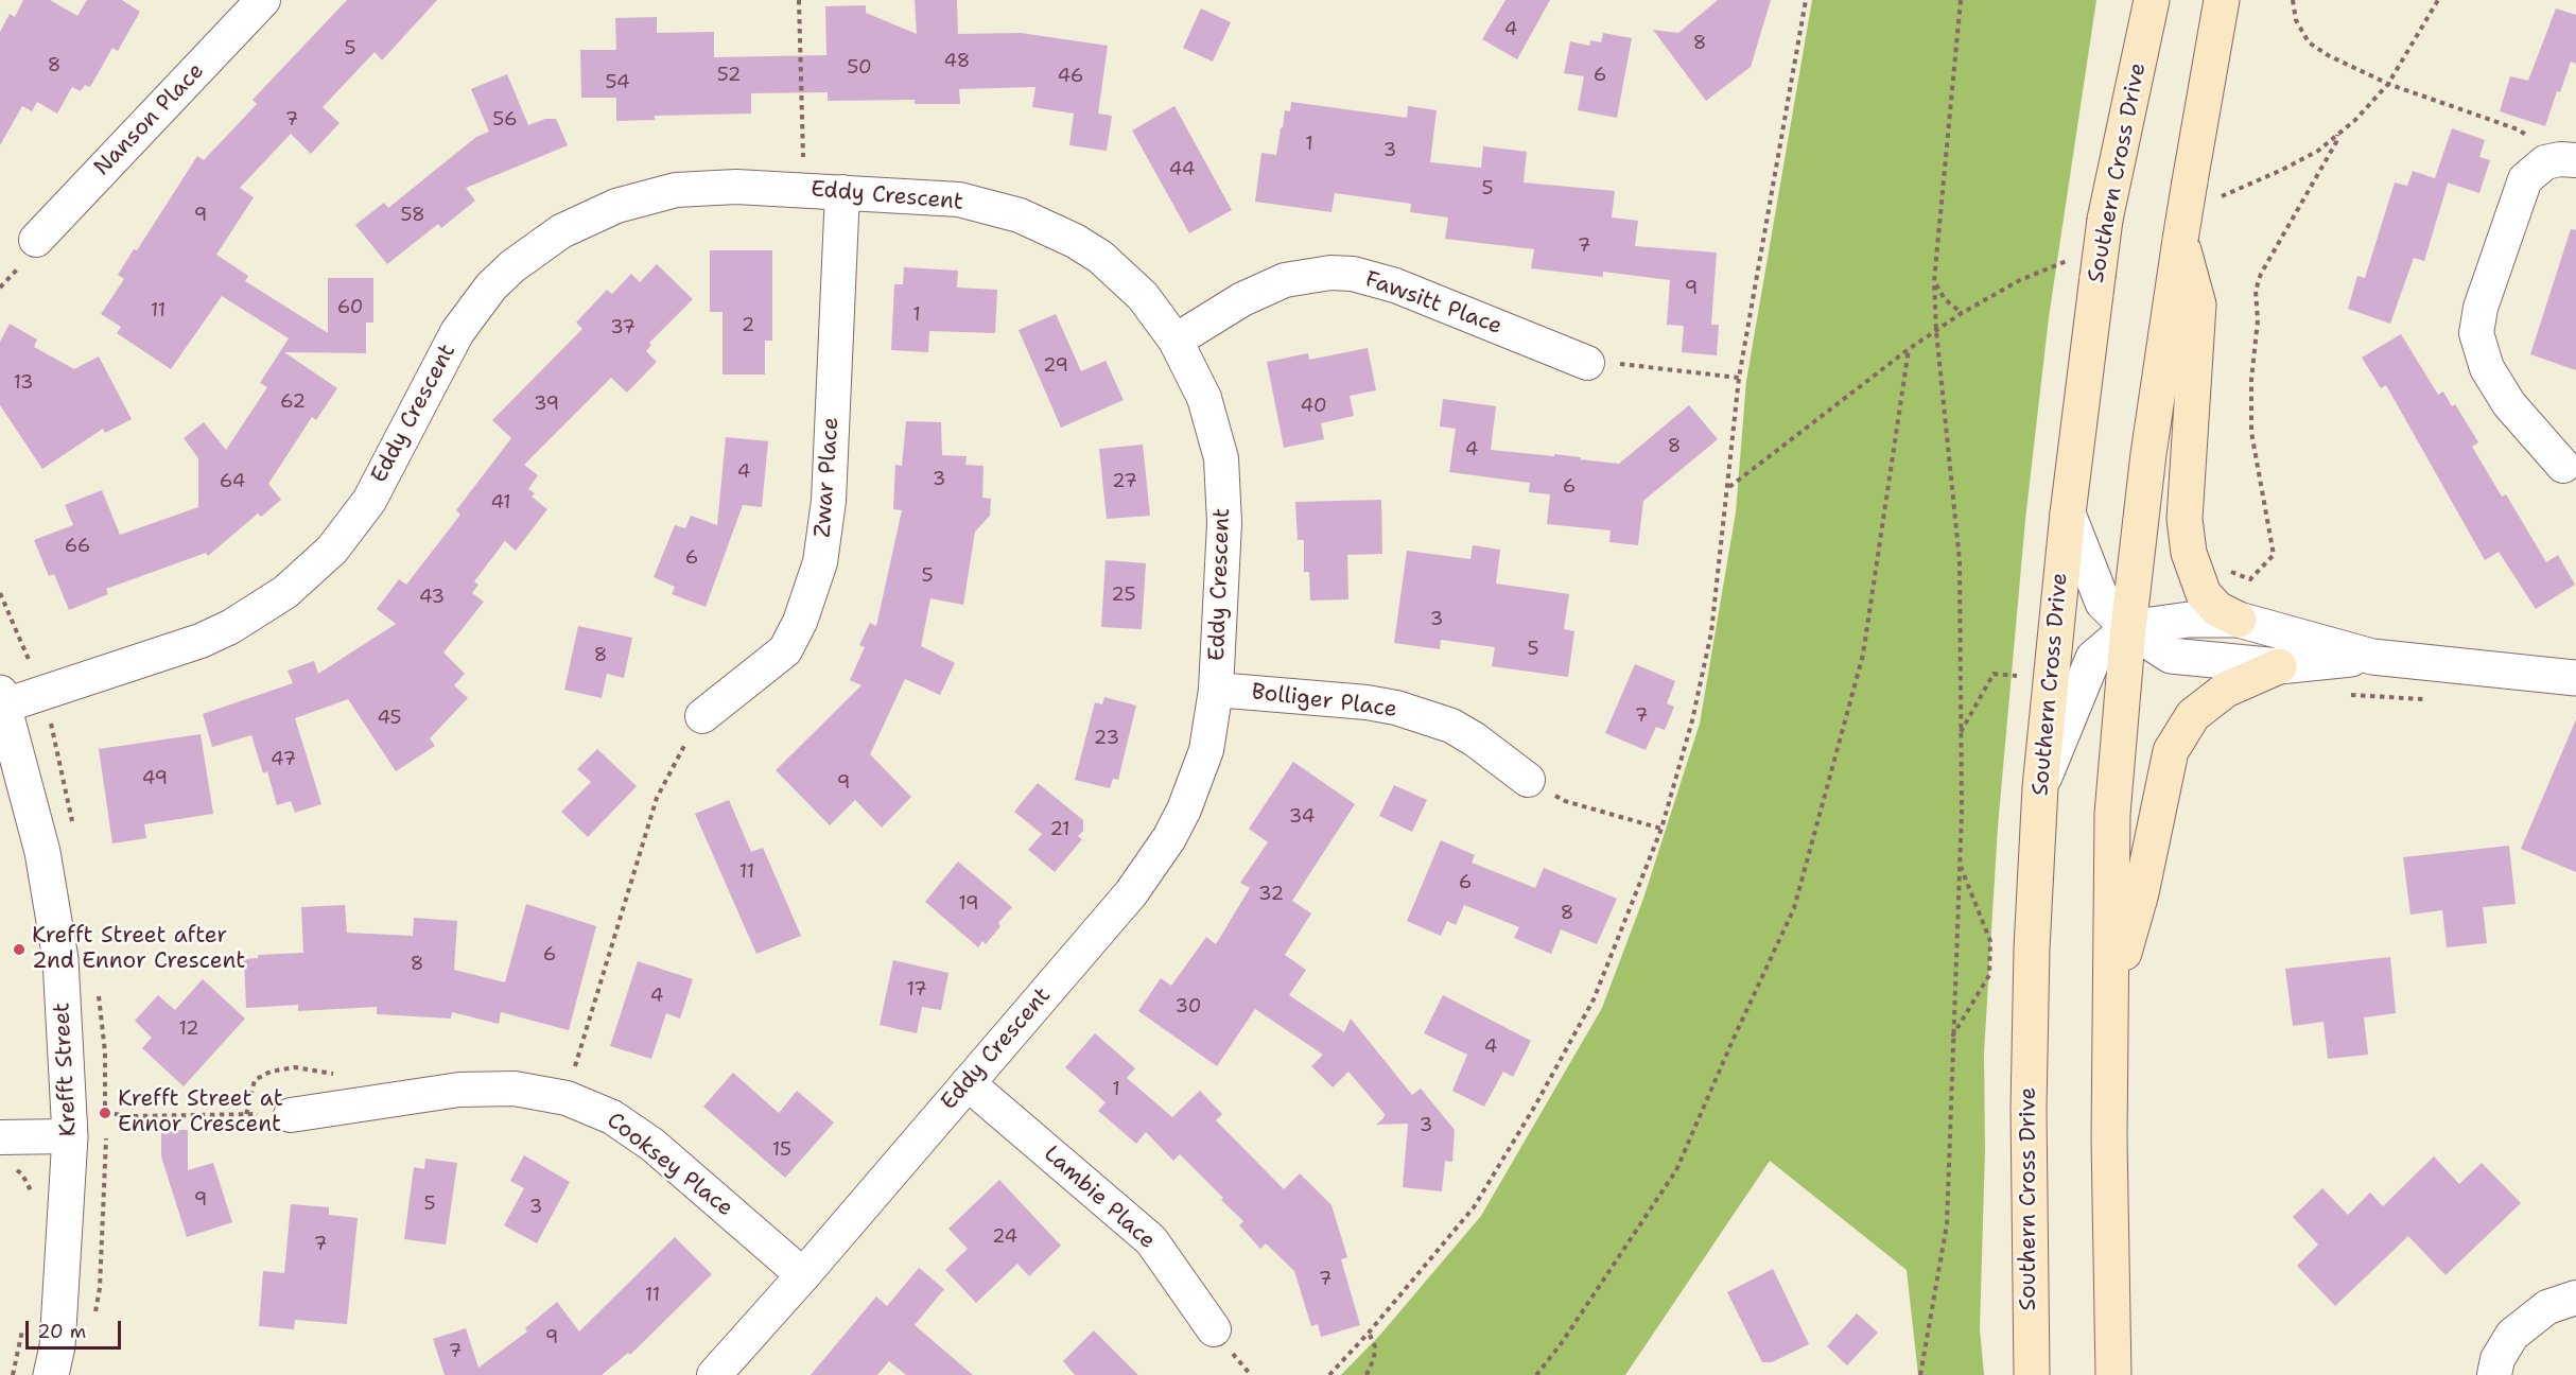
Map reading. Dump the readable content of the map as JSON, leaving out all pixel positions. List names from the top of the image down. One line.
{"streets":{"main road":["Southern Cross Drive"],"street":["Nanson Place","Eddy Crescent","Fawsitt Place","Zwar Place","Bolliger Place","Krefft Street","Cooksey Place","Lambie Place"]},"crossings":[["Eddy Crescent","Fawsitt Place"],["Eddy Crescent","Zwar Place"],["Eddy Crescent","Bolliger Place"],["Eddy Crescent","Krefft Street"],["Eddy Crescent","Cooksey Place"],["Eddy Crescent","Lambie Place"]],"places":["Krefft Street after 2nd Ennor Crescent","Krefft Street at Ennor Crescent"],"house_numbers":["4","8","5","48","8","50","52","6","46","54","7","56","1","3","44","5","9","58","7","9","60","11","1","2","37","29","13","62","39","40","8","4","4","3","64","27","6","41","66","6","5","25","43","3","5","8","7","45","23","47","49","9","34","21","11","6","32","19","8","6","8","17","4","30","12","4","1","3","15","9","5","3","24","7","7","11","9","7"],"scale_bar":"20 m"}
